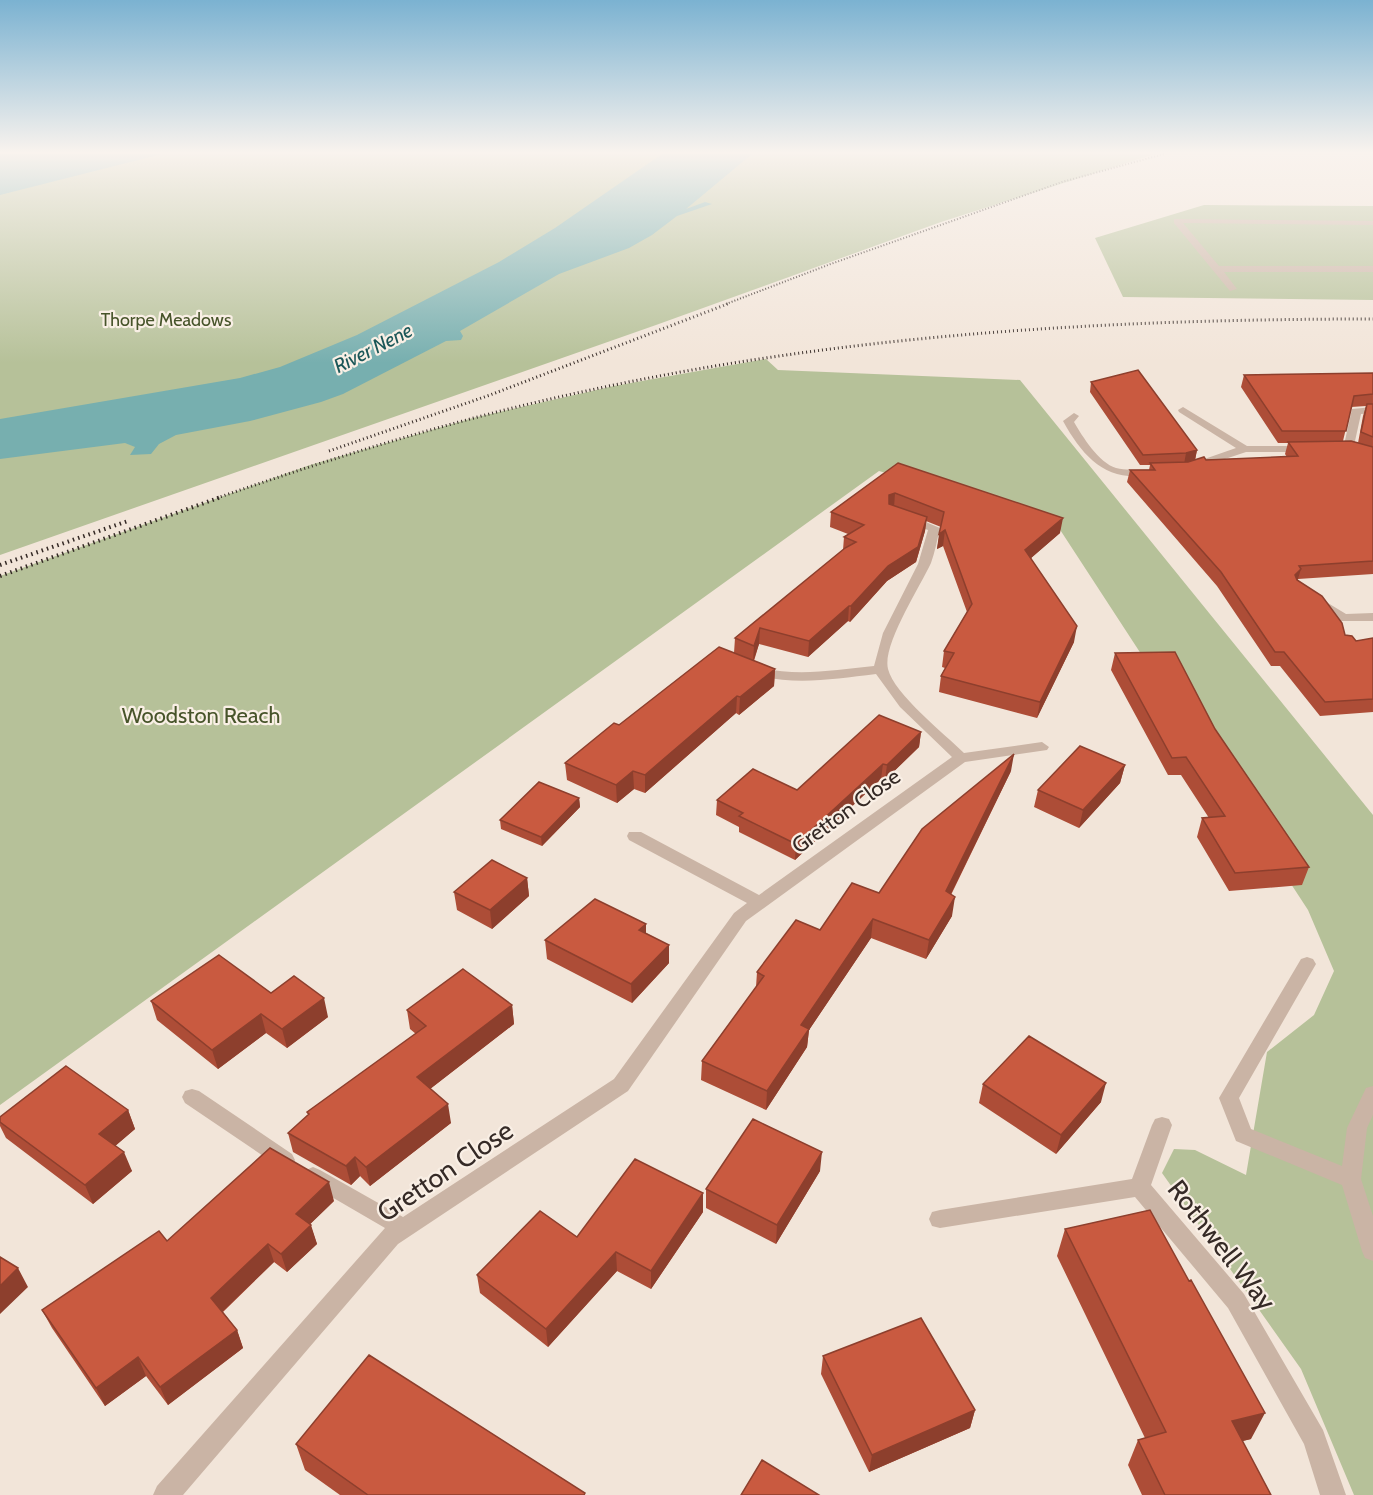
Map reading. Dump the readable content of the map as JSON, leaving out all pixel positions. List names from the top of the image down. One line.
{"streets":{"street":["Gretton Close","Rothwell Way"]},"water":["River Nene"],"parks":["Thorpe Meadows","Woodston Reach"]}
